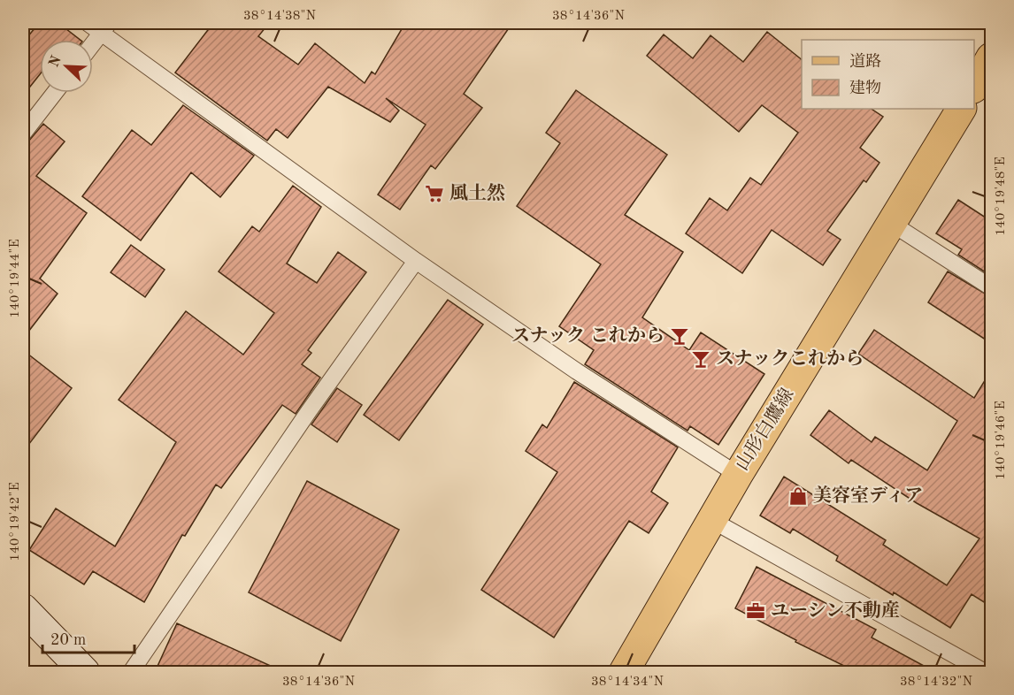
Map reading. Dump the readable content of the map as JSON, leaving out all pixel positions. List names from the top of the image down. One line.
{"streets":{"main road":["山形白鷹線"]},"places":{"supermarket":["風土然"],"bar":["スナック これから","スナックこれから"],"shop":["美容室ディア"],"office":["ユーシン不動産"]},"legend":["道路","建物"],"scale_bar":"20 m","north":"top left","coordinates":["38°14'38\"N","38°14'36\"N","140°19'48\"E","140°19'44\"E","140°19'46\"E","140°19'42\"E","38°14'34\"N","38°14'32\"N"]}
